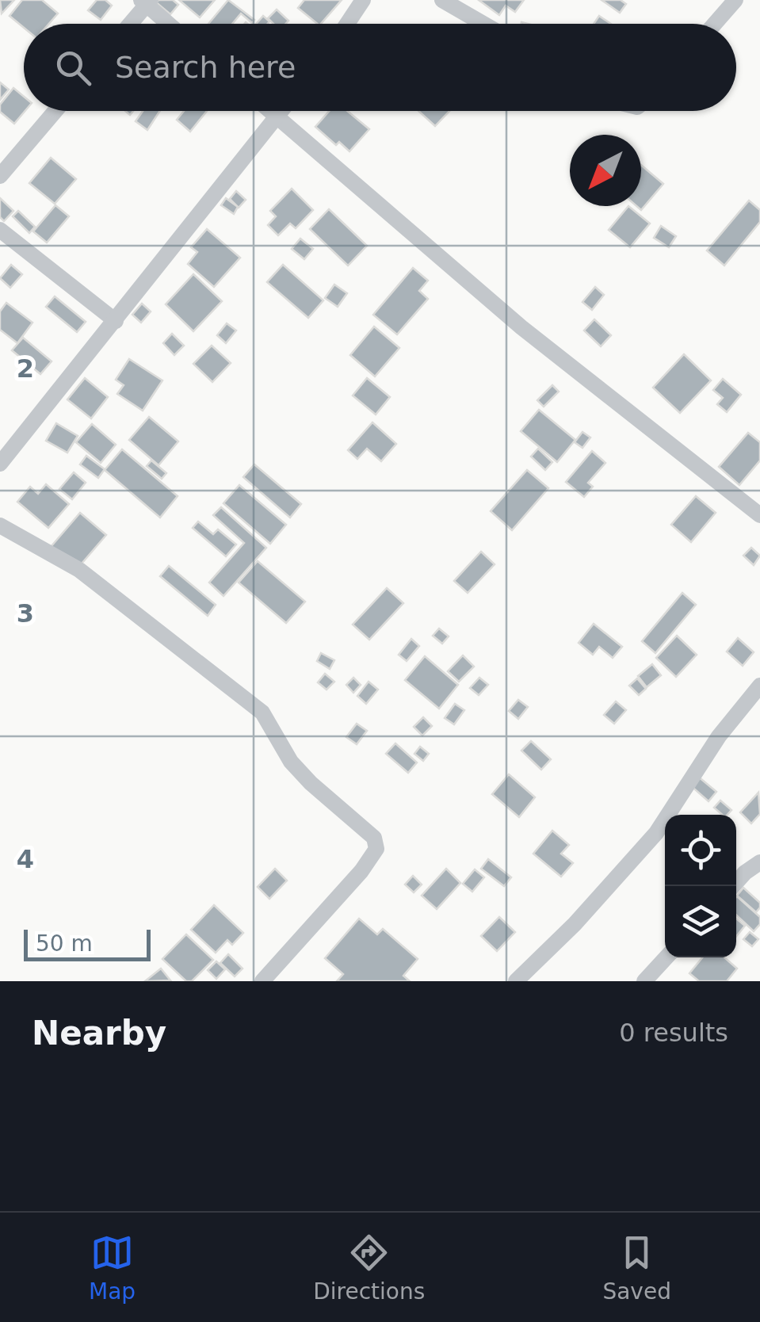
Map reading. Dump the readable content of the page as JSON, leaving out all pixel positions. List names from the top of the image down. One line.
{"scale_bar":"50 m","north":"bottom left","page":{"search":"Search here","scale":"50 m","heading":["Nearby","0 results"],"nav":["Map","Directions","Saved"]},"grid":{"rows":["2","3","4"]}}
